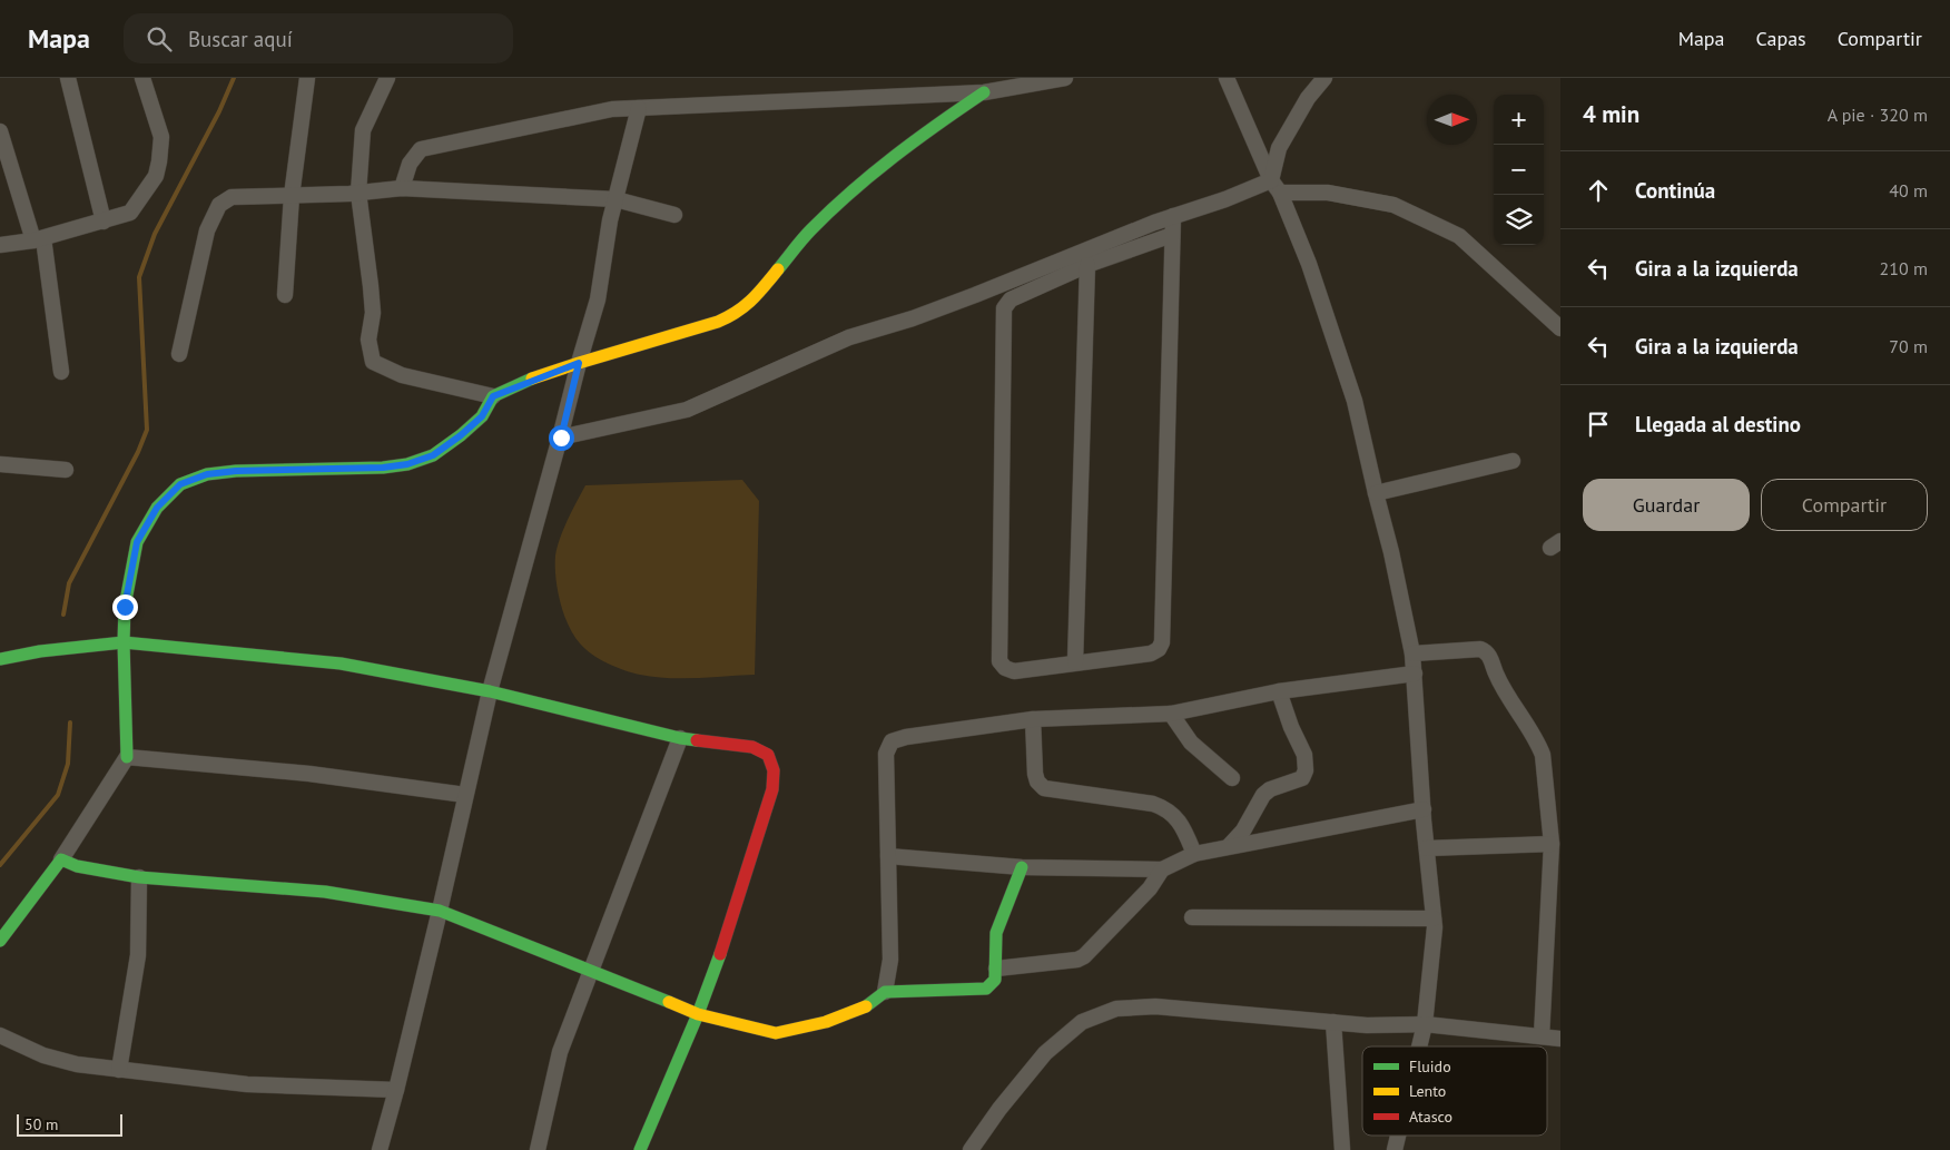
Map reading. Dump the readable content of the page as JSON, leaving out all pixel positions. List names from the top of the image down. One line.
{"legend":["Fluido","Lento","Atasco"],"scale_bar":"50 m","north":"right","page":{"header":"Mapa","search":"Buscar aquí","nav":["Mapa","Capas","Compartir"],"heading":["4 min","A pie · 320 m"],"map_buttons":["+","−"],"list":[["Continúa","40 m"],["Gira a la izquierda","210 m"],["Gira a la izquierda","70 m"],"Llegada al destino"],"buttons":["Guardar","Compartir"],"scale":"50 m"}}
